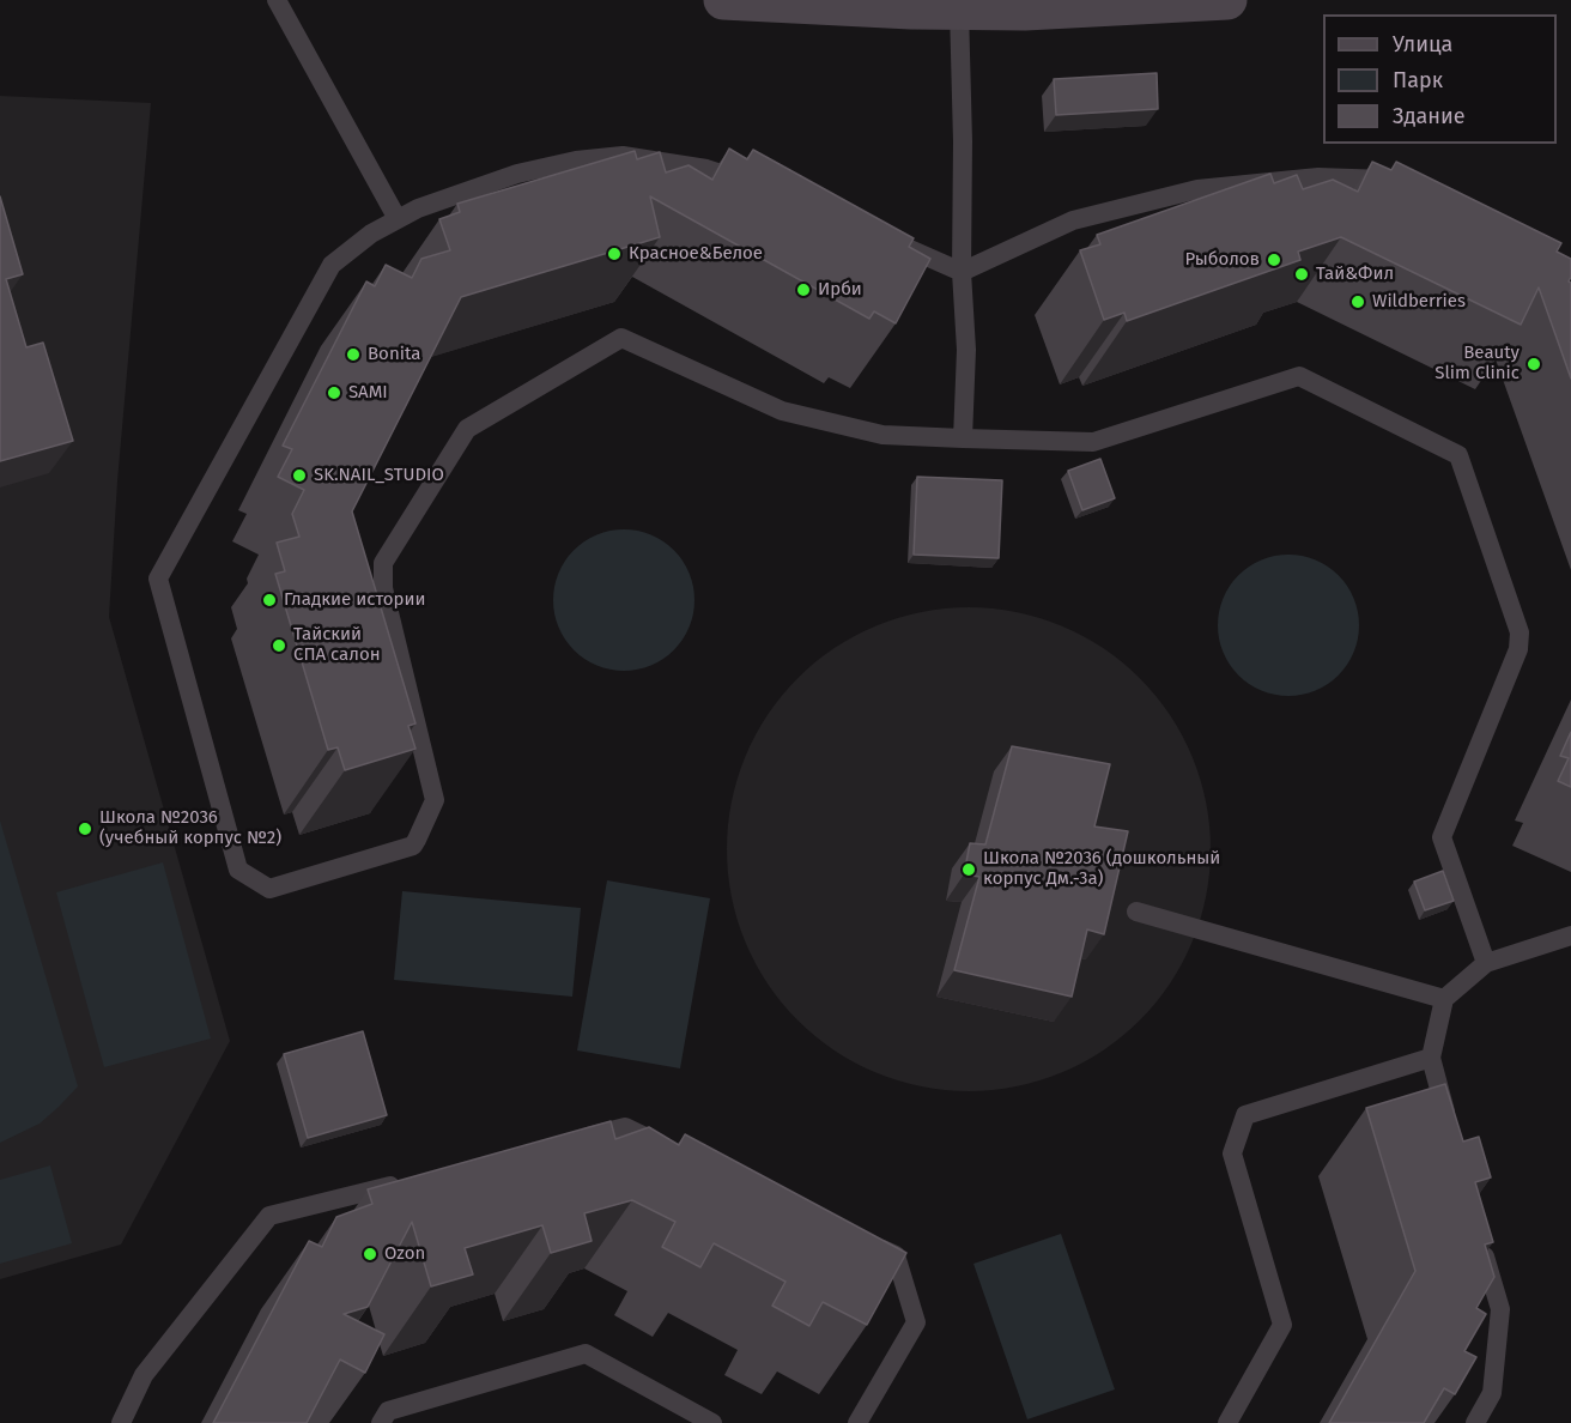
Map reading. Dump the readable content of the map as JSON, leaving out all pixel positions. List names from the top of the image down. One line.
{"places":["Красное&Белое","Рыболов","Тай&Фил","Ирби","Wildberries","Bonita","Beauty Slim Clinic","SAMI","SK.NAIL_STUDIO","Гладкие истории","Тайский СПА салон","Школа №2036 (учебный корпус №2)","Школа №2036 (дошкольный корпус Дм.-3а)","Ozon"],"legend":["Улица","Парк","Здание"]}
